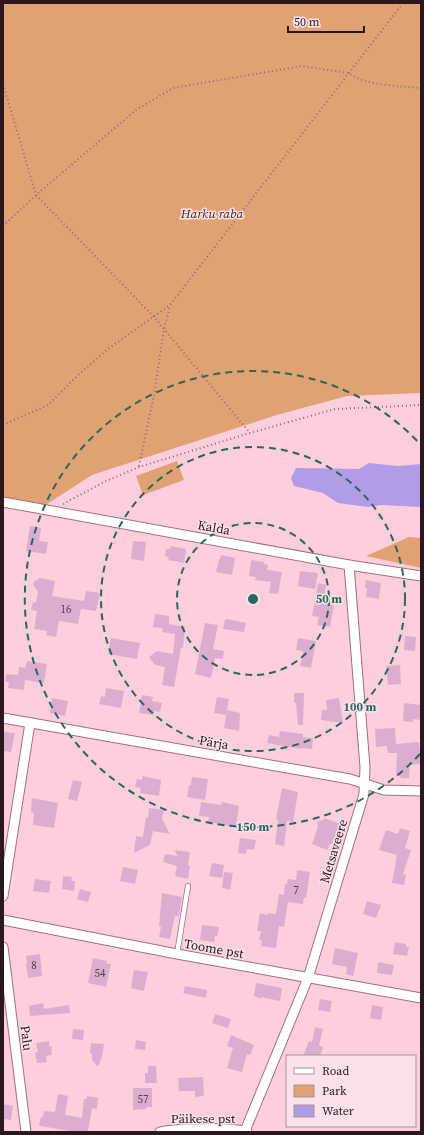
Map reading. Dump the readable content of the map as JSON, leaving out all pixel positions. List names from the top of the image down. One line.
{"streets":{"street":["Kalda","Pärja","Metsaveere","Toome pst","Palu","Päikese pst"]},"crossings":[["Kalda","Metsaveere"],["Pärja","Metsaveere"],["Metsaveere","Toome pst"],["Metsaveere","Päikese pst"]],"parks":["Harku raba"],"house_numbers":["16","7","8","54","57"],"legend":["Road","Park","Water"],"scale_bar":"50 m","rings":["50 m","100 m","150 m"]}
